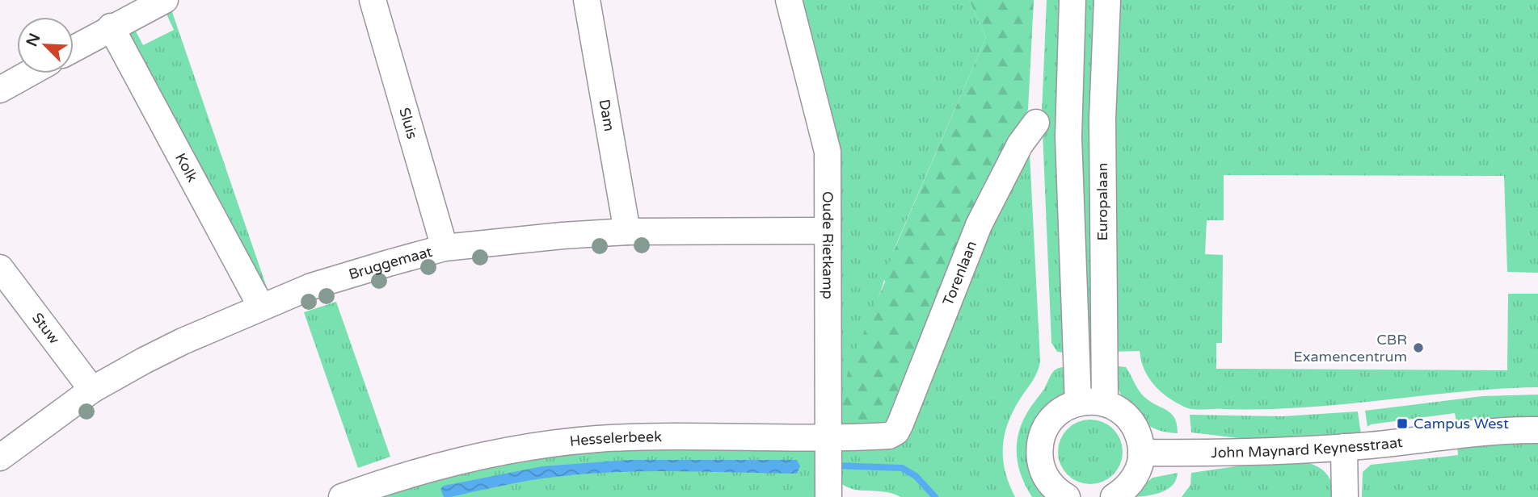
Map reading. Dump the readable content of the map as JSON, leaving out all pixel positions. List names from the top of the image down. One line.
{"streets":{"street":["Dam","Sluis","Kolk","Europalaan","Oude Rietkamp","Bruggemaat","Torenlaan","Stuw","Hesselerbeek","John Maynard Keynesstraat"]},"crossings":[["Dam","Bruggemaat"],["Sluis","Bruggemaat"],["Kolk","Bruggemaat"],["Oude Rietkamp","Bruggemaat"],["Oude Rietkamp","Hesselerbeek"],["Bruggemaat","Stuw"],["Torenlaan","Hesselerbeek"]],"places":{"other":["CBR Examencentrum"],"transit":["Campus West"]},"north":"top left"}
